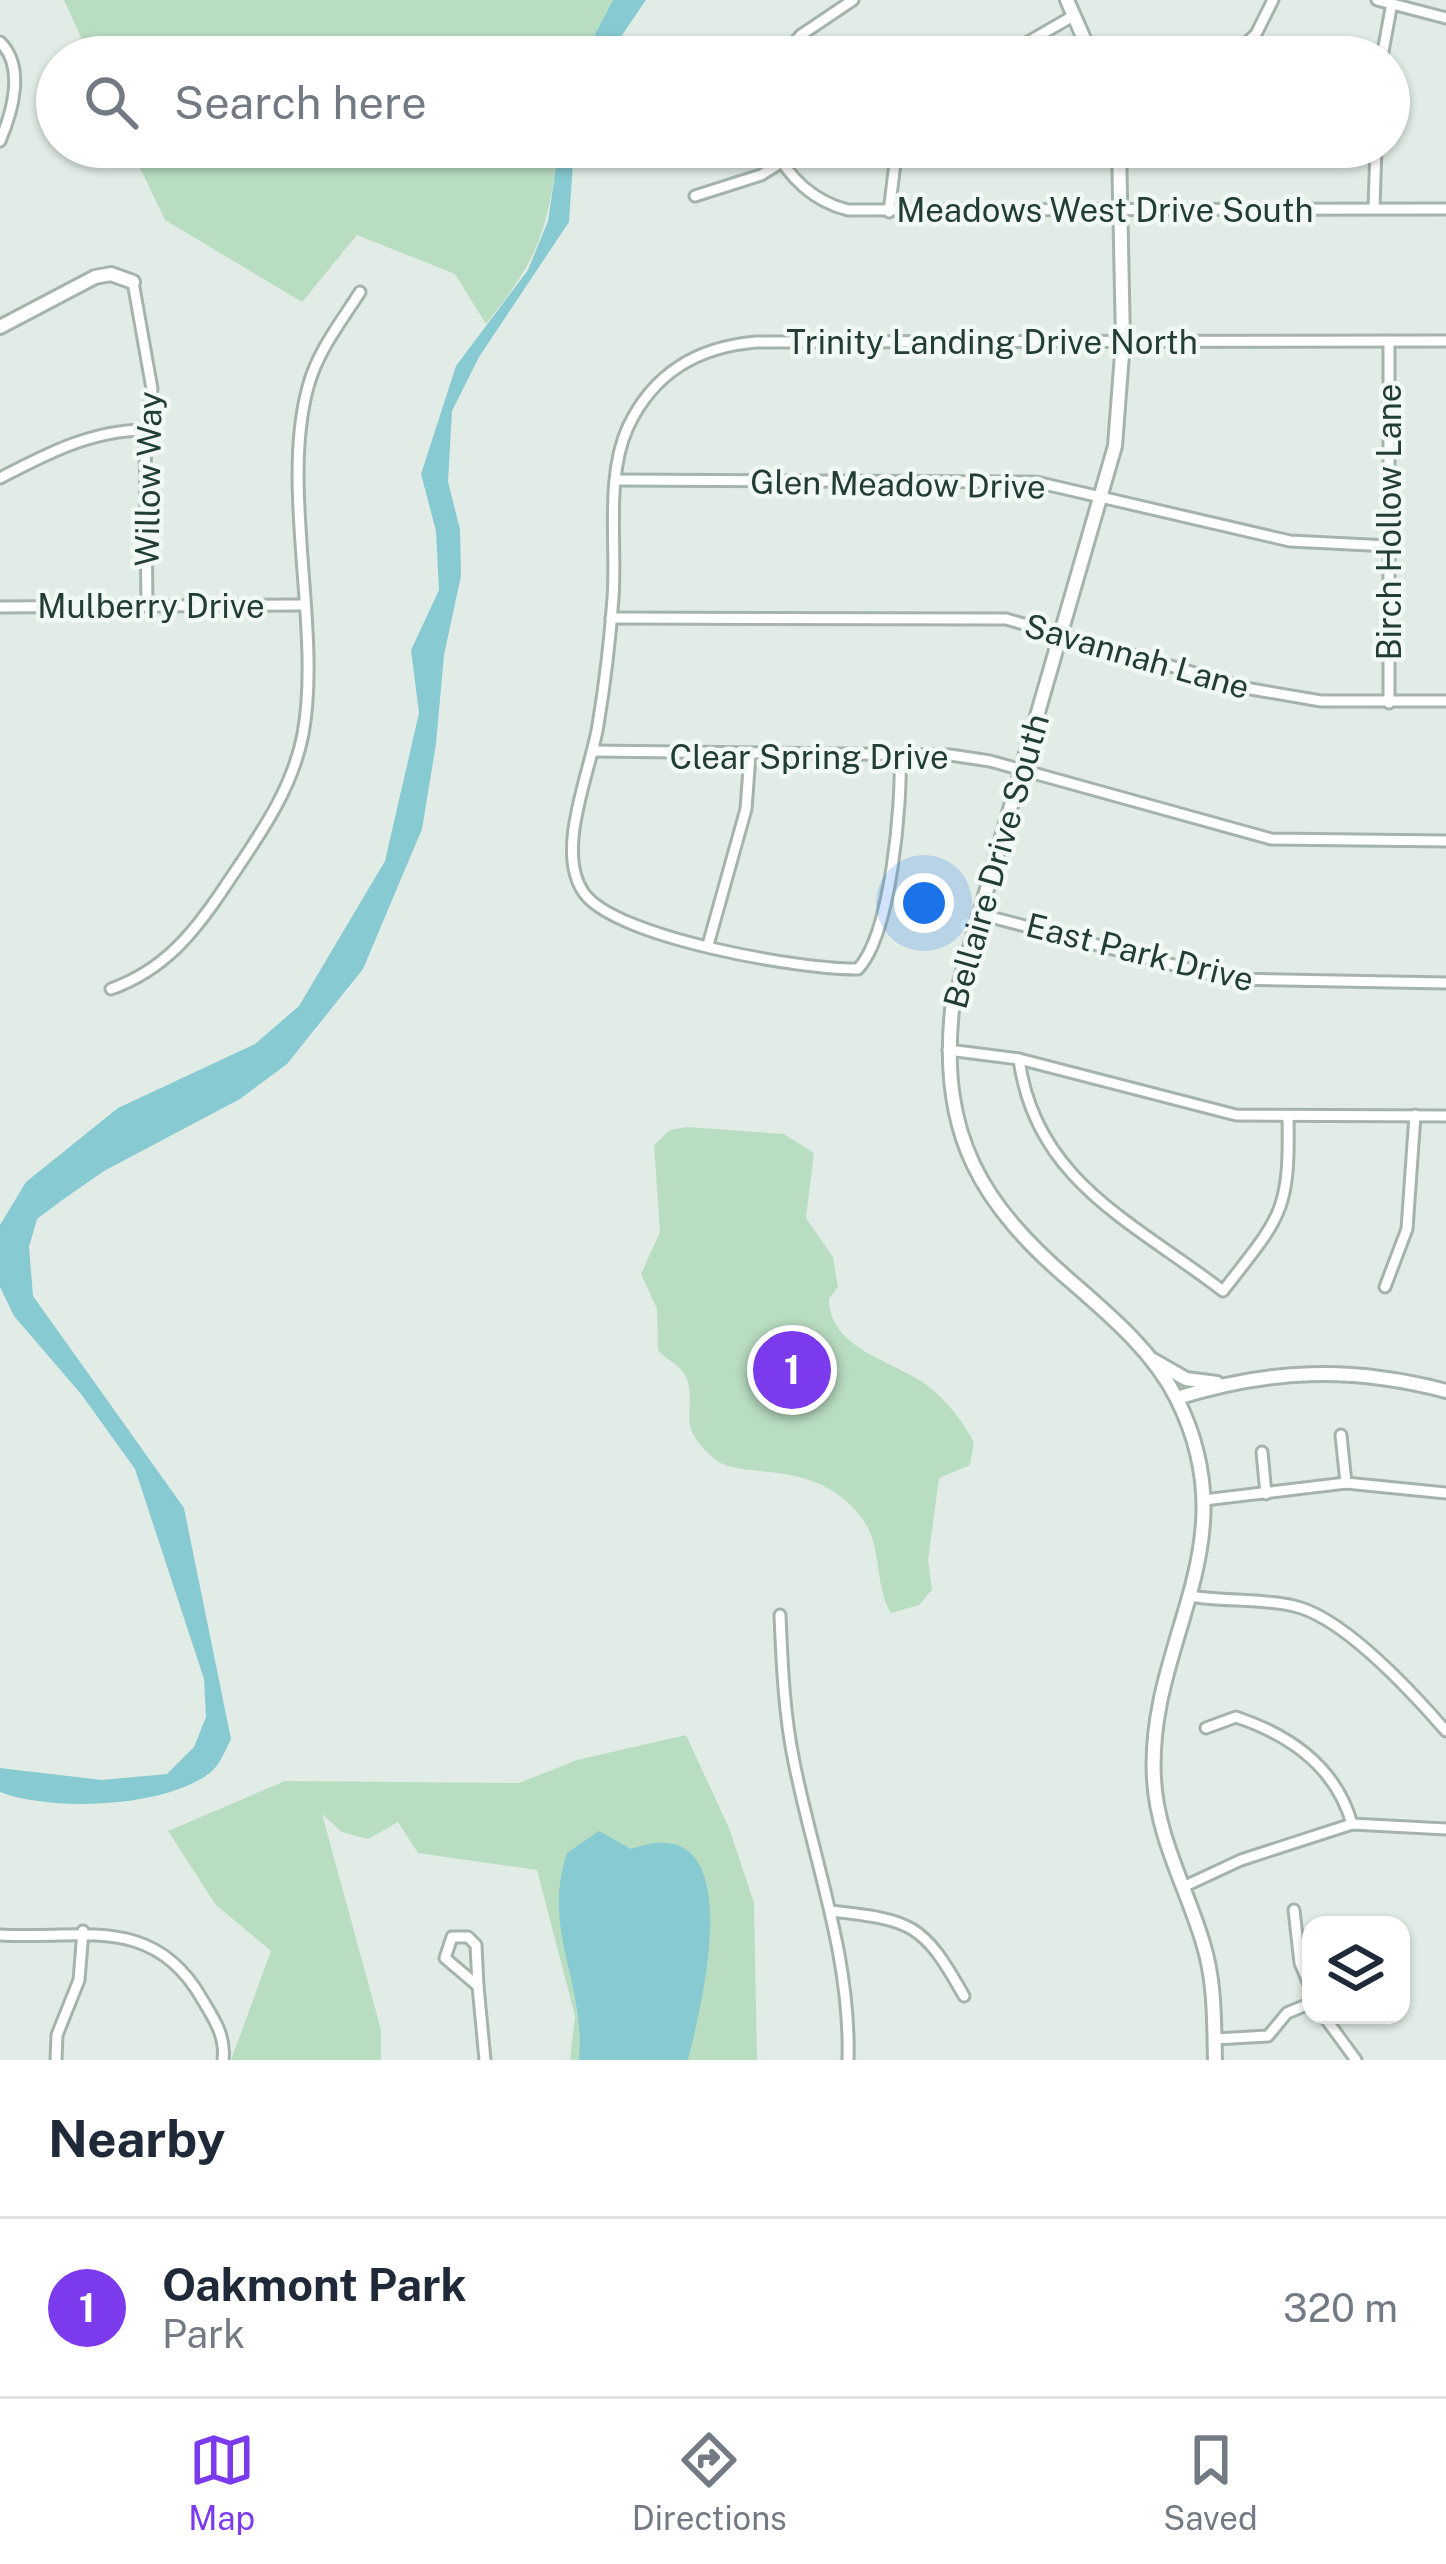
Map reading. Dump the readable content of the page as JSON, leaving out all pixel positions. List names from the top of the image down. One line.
{"streets":{"street":["Meadows West Drive South","Trinity Landing Drive North","Willow Way","Glen Meadow Drive","Birch Hollow Lane","Mulberry Drive","Savannah Lane","Clear Spring Drive","Bellaire Drive South","East Park Drive"]},"crossings":[["Meadows West Drive South","Bellaire Drive South"],["Trinity Landing Drive North","Glen Meadow Drive"],["Trinity Landing Drive North","Birch Hollow Lane"],["Trinity Landing Drive North","Savannah Lane"],["Trinity Landing Drive North","Clear Spring Drive"],["Trinity Landing Drive North","Bellaire Drive South"],["Willow Way","Mulberry Drive"],["Glen Meadow Drive","Birch Hollow Lane"],["Glen Meadow Drive","Bellaire Drive South"],["Birch Hollow Lane","Savannah Lane"],["Savannah Lane","Bellaire Drive South"],["Clear Spring Drive","Bellaire Drive South"],["Bellaire Drive South","East Park Drive"]],"page":{"search":"Search here","pins":"1","heading":"Nearby","list":[{"mark":"1","name":"Oakmont Park","note":"Park","value":"320 m"}],"nav":["Map","Directions","Saved"]}}
